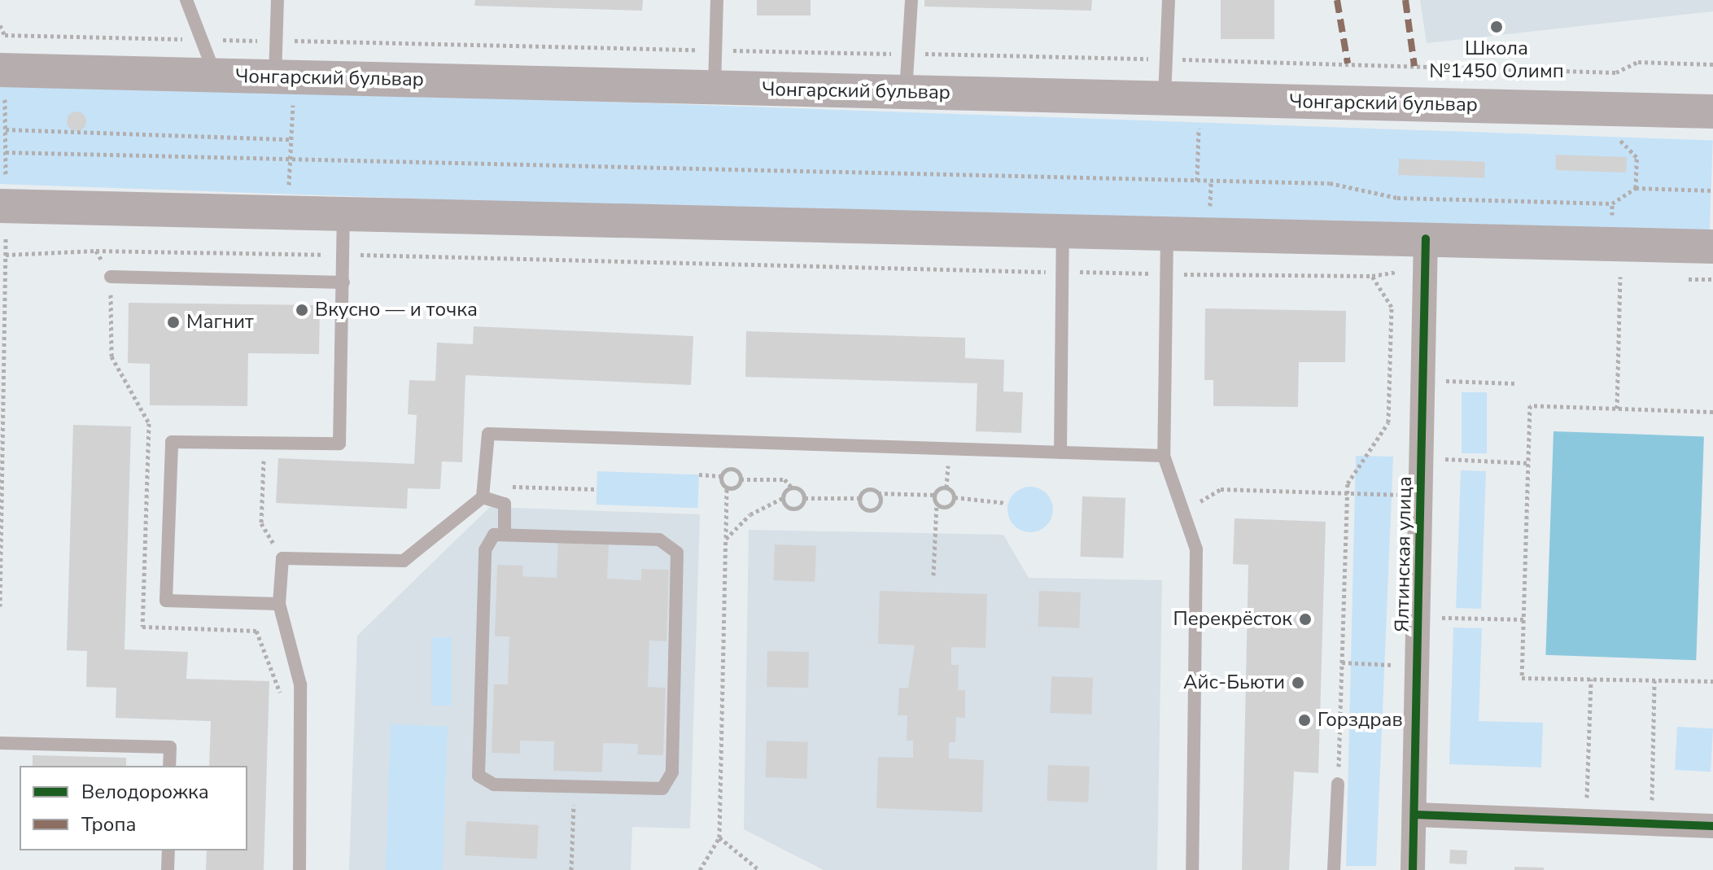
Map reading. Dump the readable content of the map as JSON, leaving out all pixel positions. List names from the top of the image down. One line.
{"streets":{"main road":["Чонгарский бульвар"],"street":["Ялтинская улица"]},"places":["Школа №1450 Олимп","Вкусно — и точка","Магнит","Перекрёсток","Айс-Бьюти","Горздрав"],"legend":["Велодорожка","Тропа"]}
